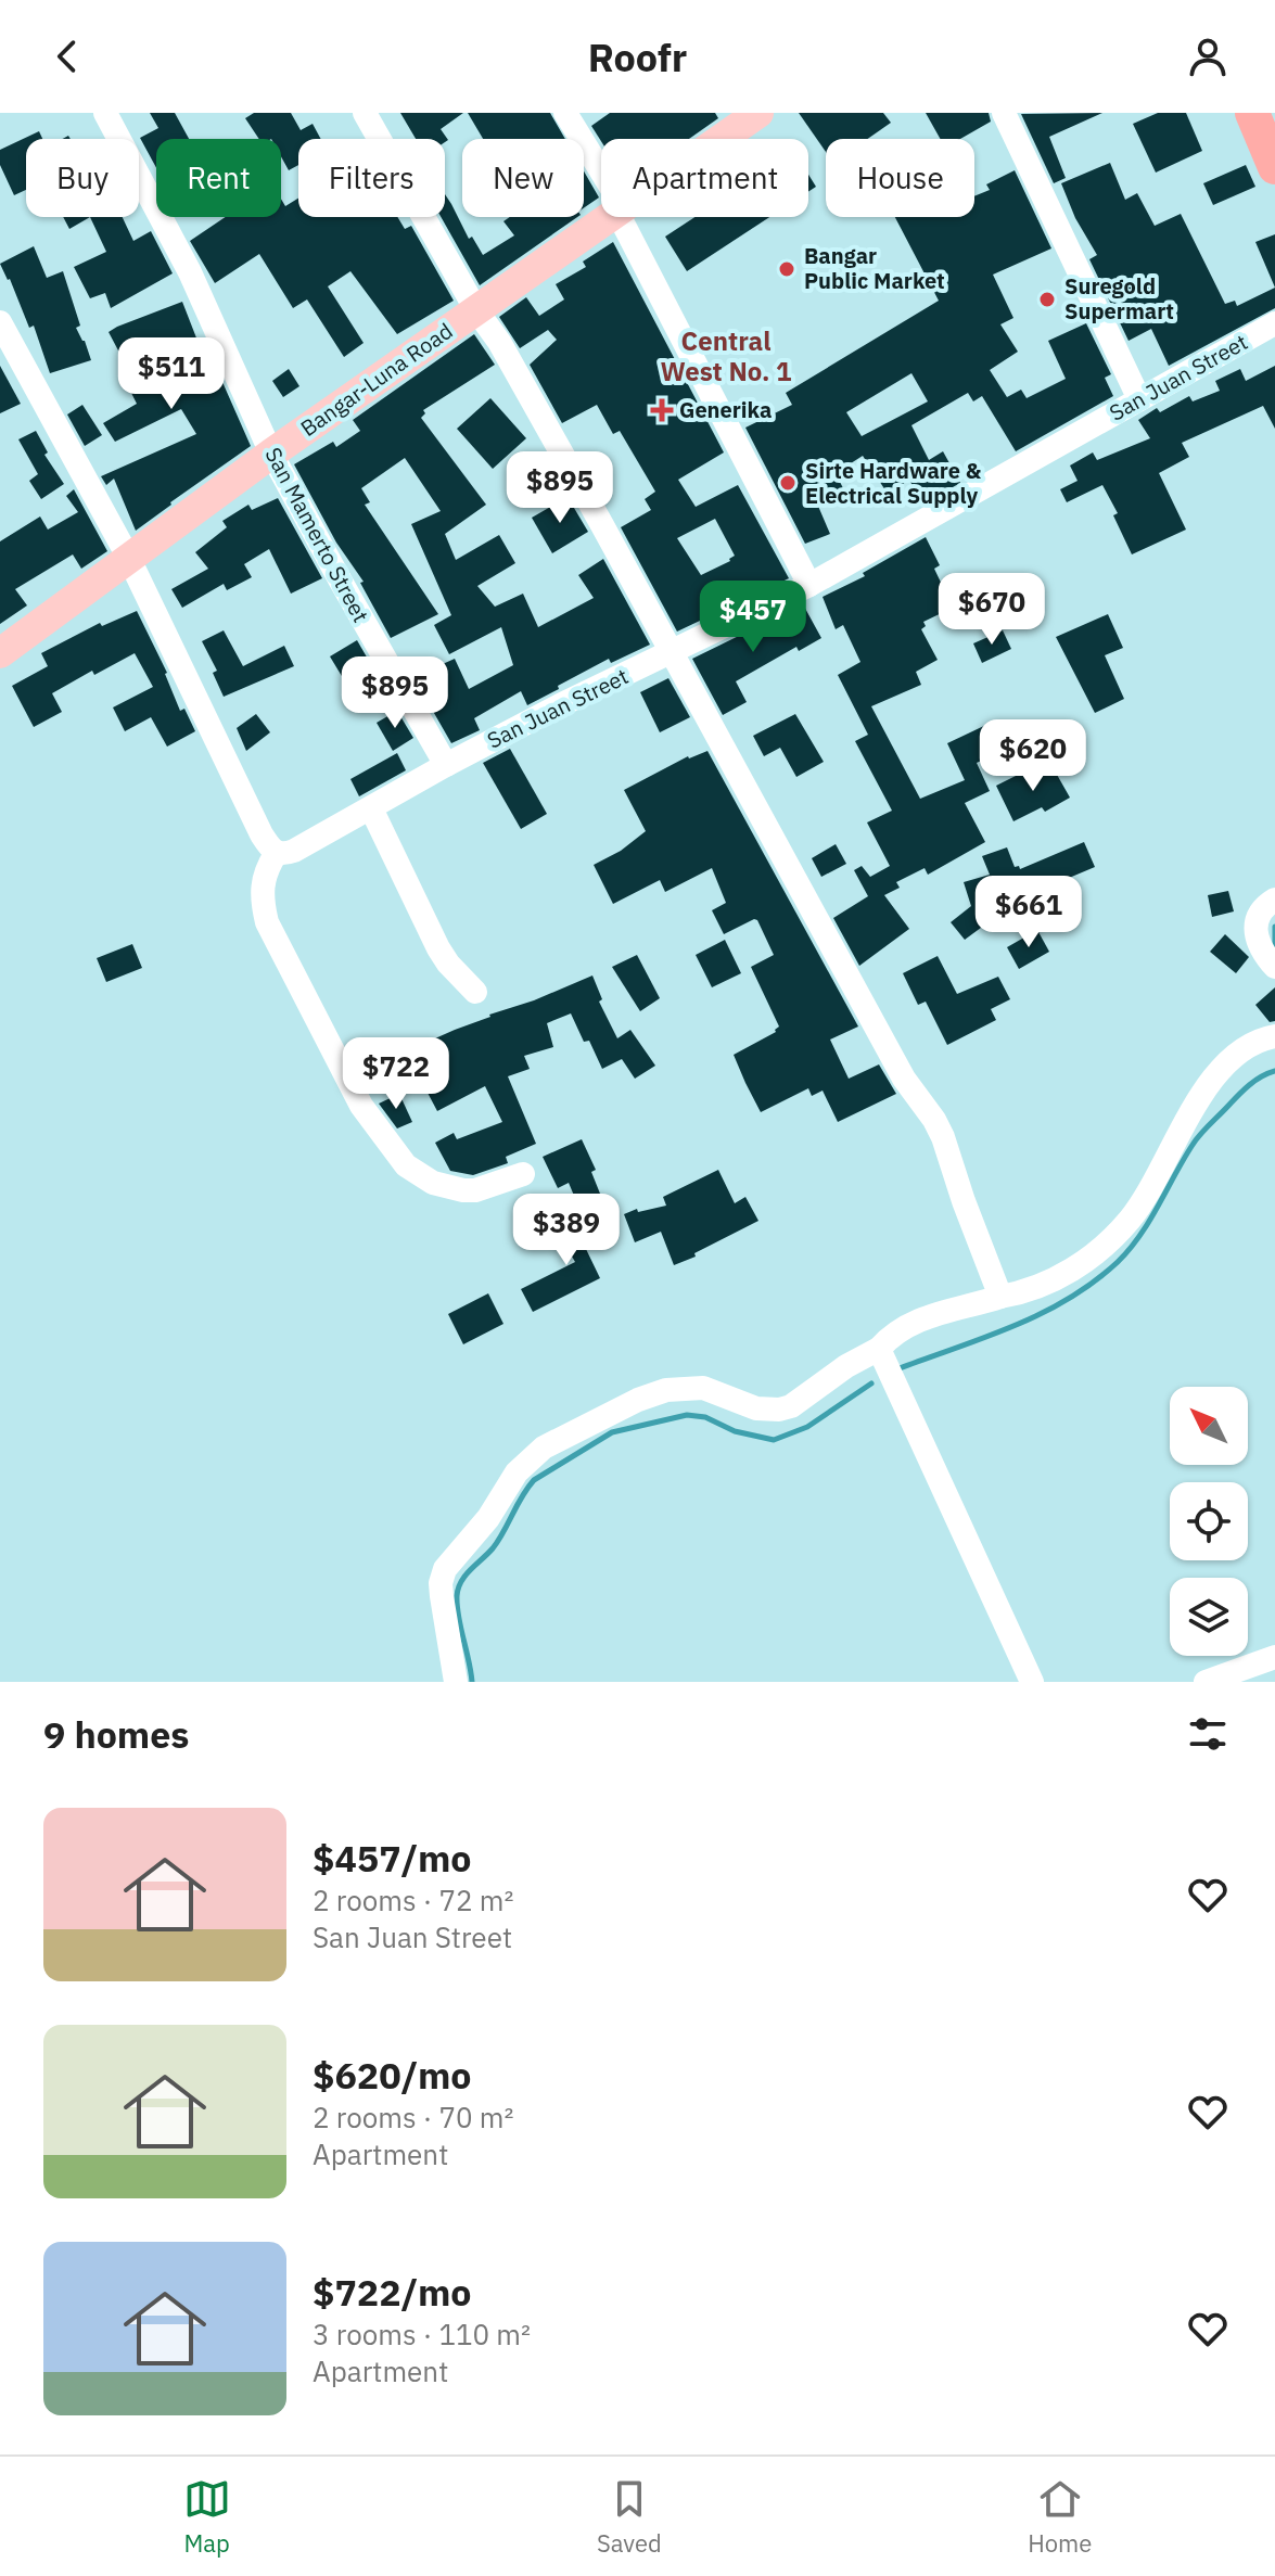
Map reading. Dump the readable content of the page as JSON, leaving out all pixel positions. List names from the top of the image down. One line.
{"streets":{"main road":["Bangar-Luna Road"],"street":["San Juan Street","San Mamerto Street"]},"crossings":[["San Juan Street","San Mamerto Street"],["Bangar-Luna Road","San Mamerto Street"]],"districts":["Central West No. 1"],"places":{"other":["Bangar Public Market","Suregold Supermart","Sirte Hardware & Electrical Supply"],"health":["Generika"]},"north":"top left","page":{"header":"Roofr","chip":["Buy","Rent","Filters","New","Apartment","House"],"price":["$511","$895","$670","$457","$895","$620","$661","$722","$389"],"heading":"9 homes","list":[{"name":"$457/mo","note":"2 rooms · 72 m² · San Juan Street"},{"name":"$620/mo","note":"2 rooms · 70 m² · Apartment"},{"name":"$722/mo","note":"3 rooms · 110 m² · Apartment"}],"tabs":["Map","Saved","Home"]}}
